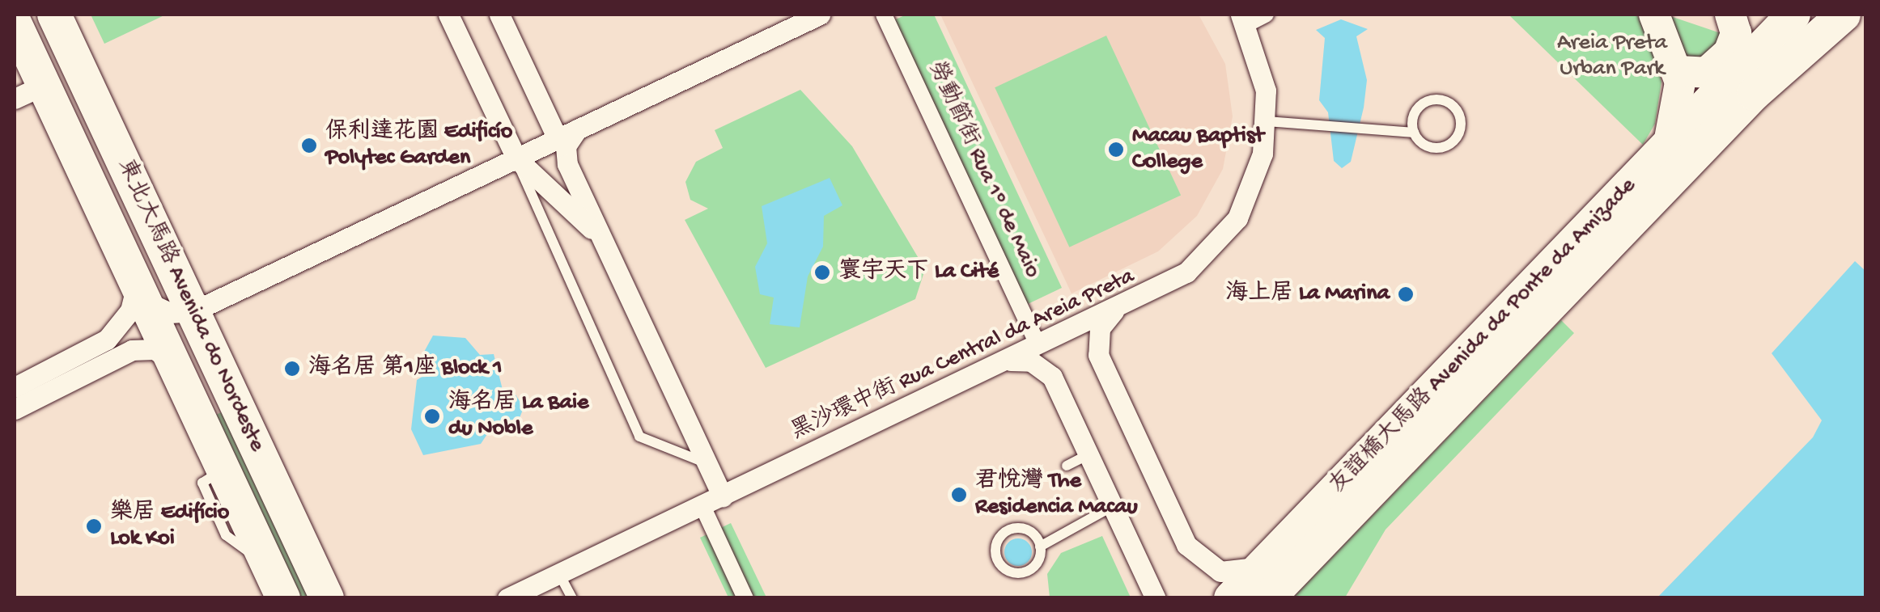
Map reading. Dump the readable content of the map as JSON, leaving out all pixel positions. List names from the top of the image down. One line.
{"streets":{"main road":["東北大馬路 Avenida do Nordeste","友誼橋大馬路 Avenida da Ponte da Amizade"],"street":["勞動節街 Rua 1º de Maio","黑沙環中街 Rua Central da Areia Preta"]},"crossings":[["勞動節街 Rua 1º de Maio","黑沙環中街 Rua Central da Areia Preta"]],"parks":["Areia Preta Urban Park"],"places":["保利達花園 Edificío Polytec Garden","Macau Baptist College","寰宇天下 La Cité","海上居 La Marina","海名居 第1座 Block 1","海名居 La Baie du Noble","君悅灣 The Residencia Macau","樂居 Edifício Lok Koi"]}
